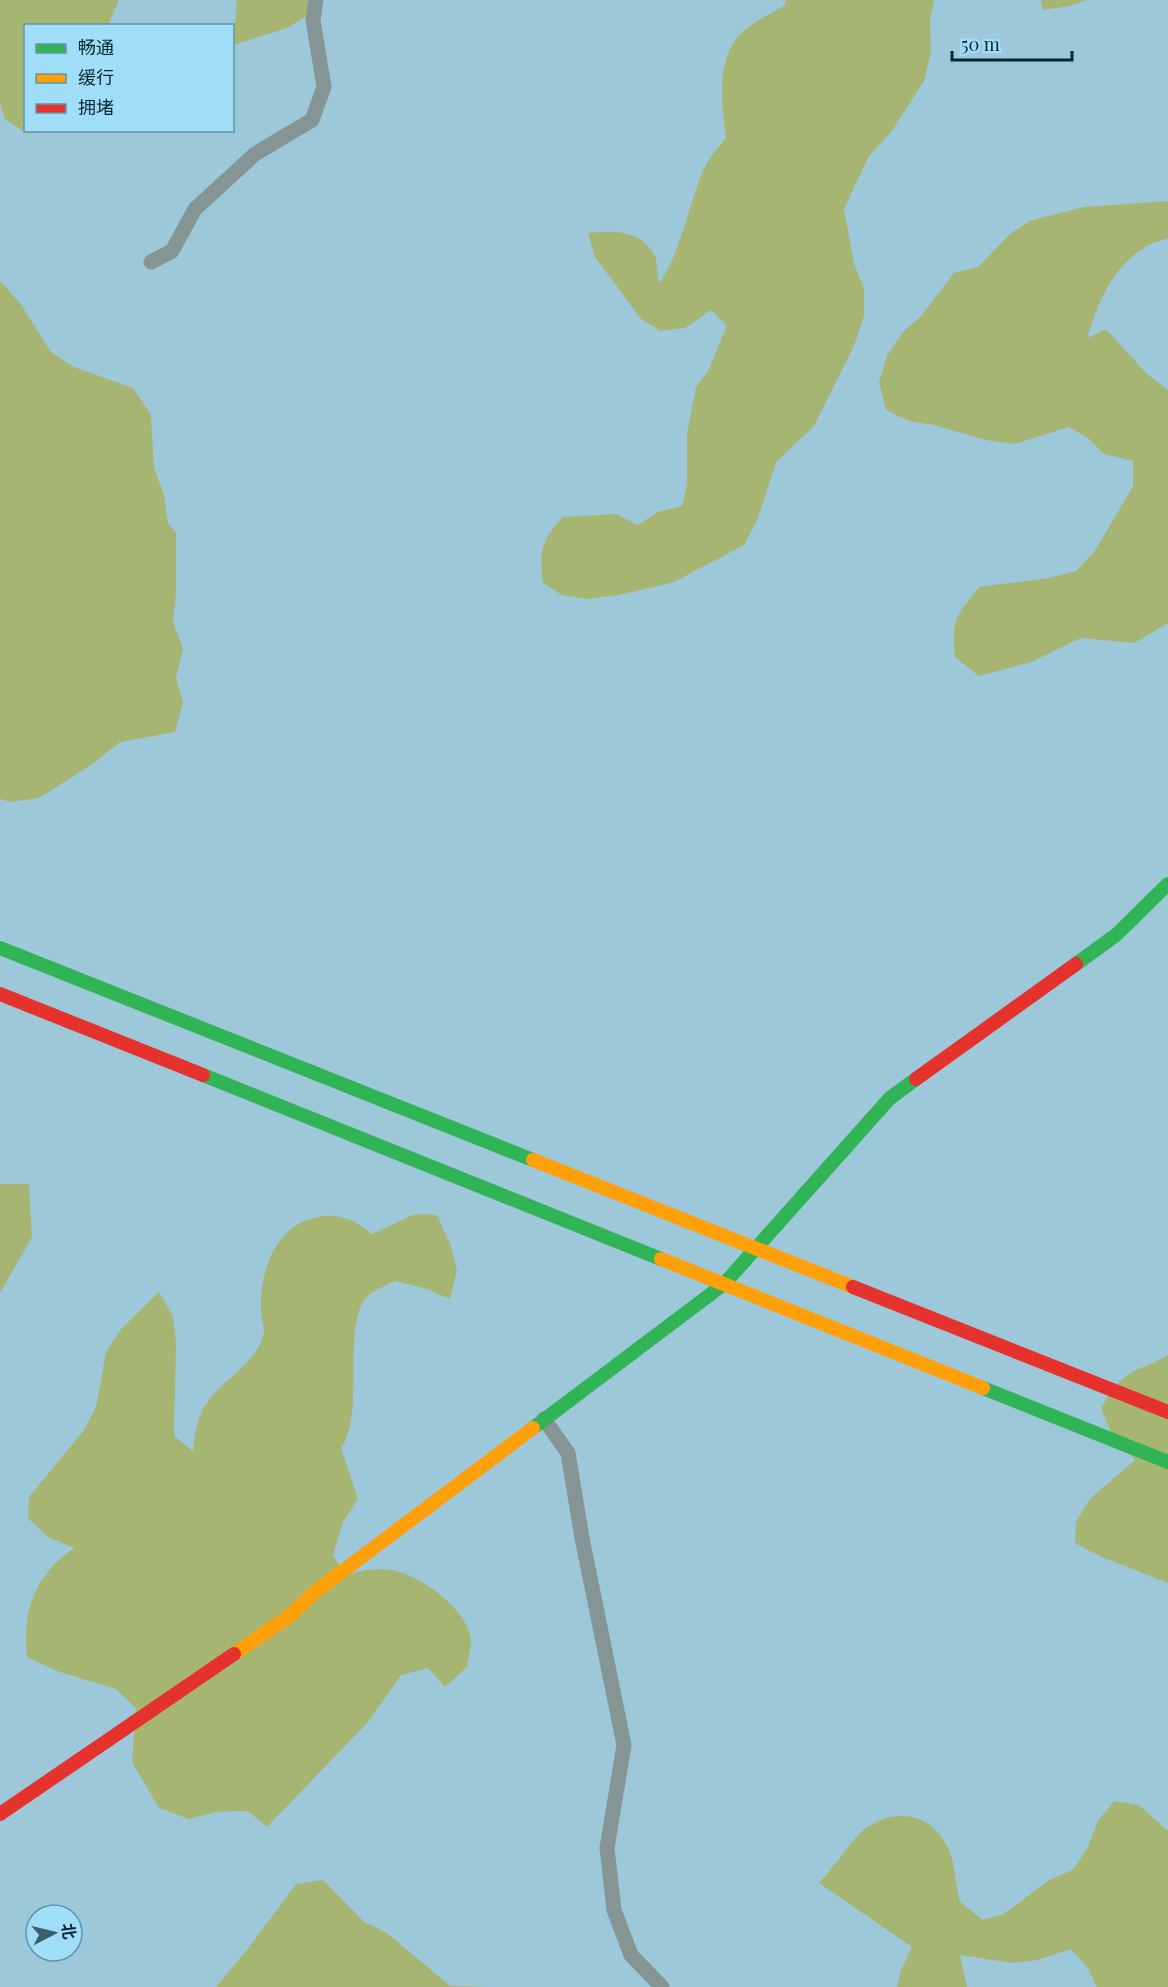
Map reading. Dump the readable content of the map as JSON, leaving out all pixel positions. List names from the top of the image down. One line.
{"legend":["畅通","缓行","拥堵"],"scale_bar":"50 m","north":"right"}
